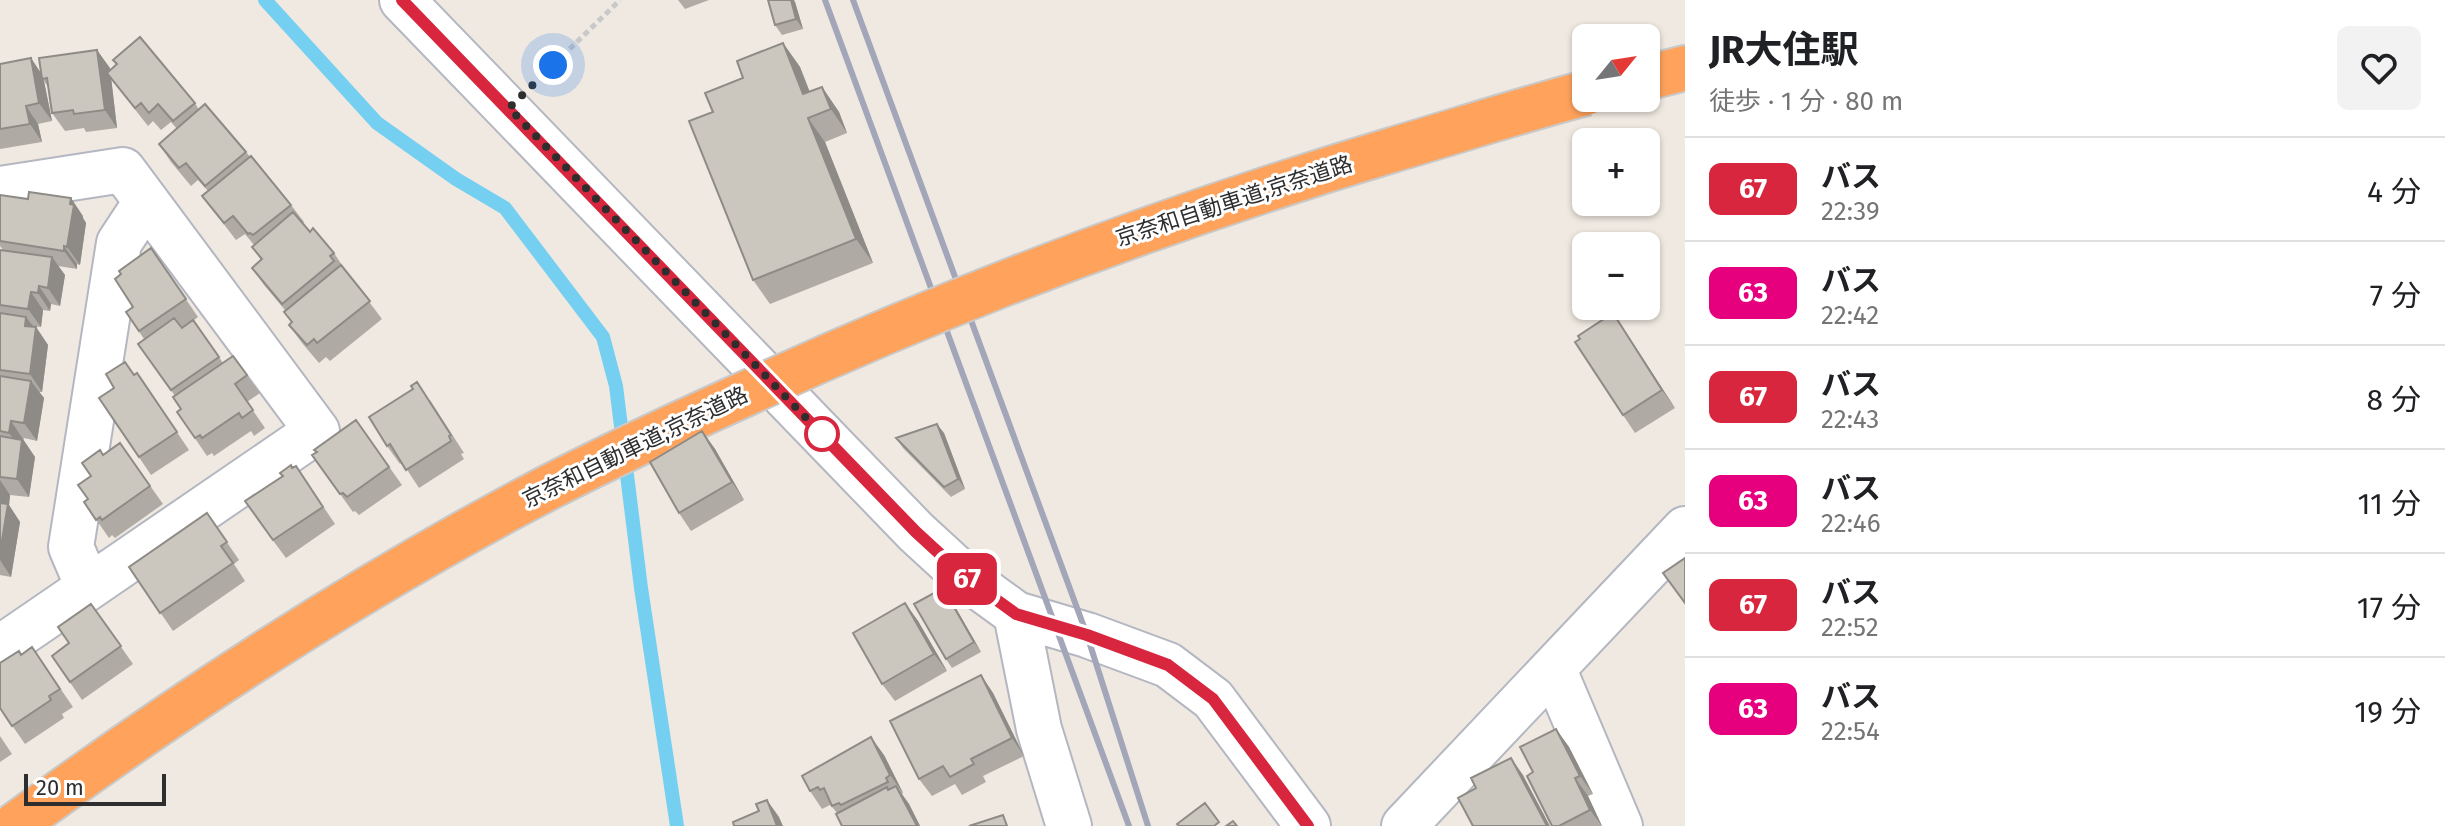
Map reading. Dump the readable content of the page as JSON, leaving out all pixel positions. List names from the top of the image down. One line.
{"streets":{"highway":["京奈和自動車道;京奈道路"]},"lines":["bus line 67"],"scale_bar":"20 m","north":"top right","page":{"on_map":"67","heading":["JR大住駅","徒歩 · 1 分 · 80 m"],"map_buttons":["+","−"],"list":[{"mark":"67","name":"バス","note":"22:39","value":"4 分"},{"mark":"63","name":"バス","note":"22:42","value":"7 分"},{"mark":"67","name":"バス","note":"22:43","value":"8 分"},{"mark":"63","name":"バス","note":"22:46","value":"11 分"},{"mark":"67","name":"バス","note":"22:52","value":"17 分"},{"mark":"63","name":"バス","note":"22:54","value":"19 分"}],"scale":"20 m"}}
